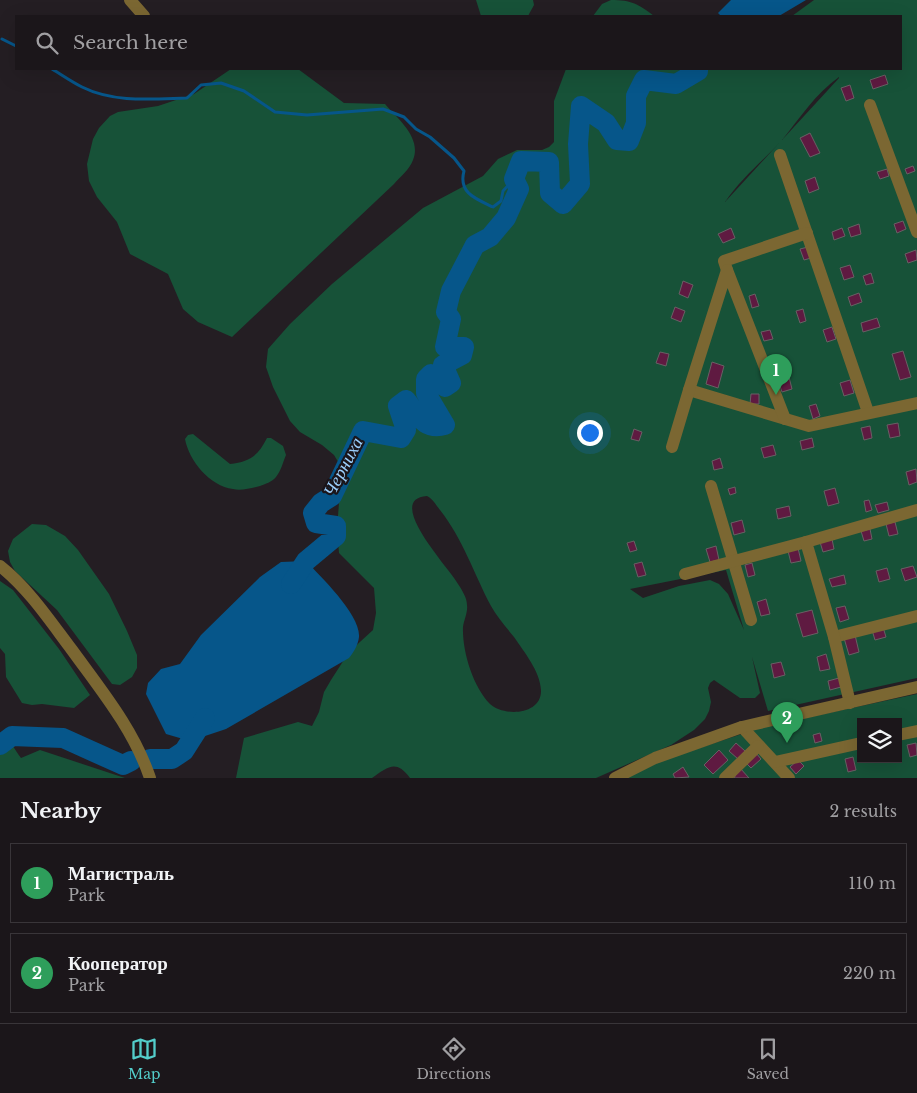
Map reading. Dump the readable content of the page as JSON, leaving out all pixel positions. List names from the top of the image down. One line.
{"water":["Черниха"],"page":{"search":"Search here","pins":["1","2"],"heading":["Nearby","2 results"],"list":[{"mark":"1","name":"Магистраль","note":"Park","value":"110 m"},{"mark":"2","name":"Кооператор","note":"Park","value":"220 m"}],"nav":["Map","Directions","Saved"]}}
